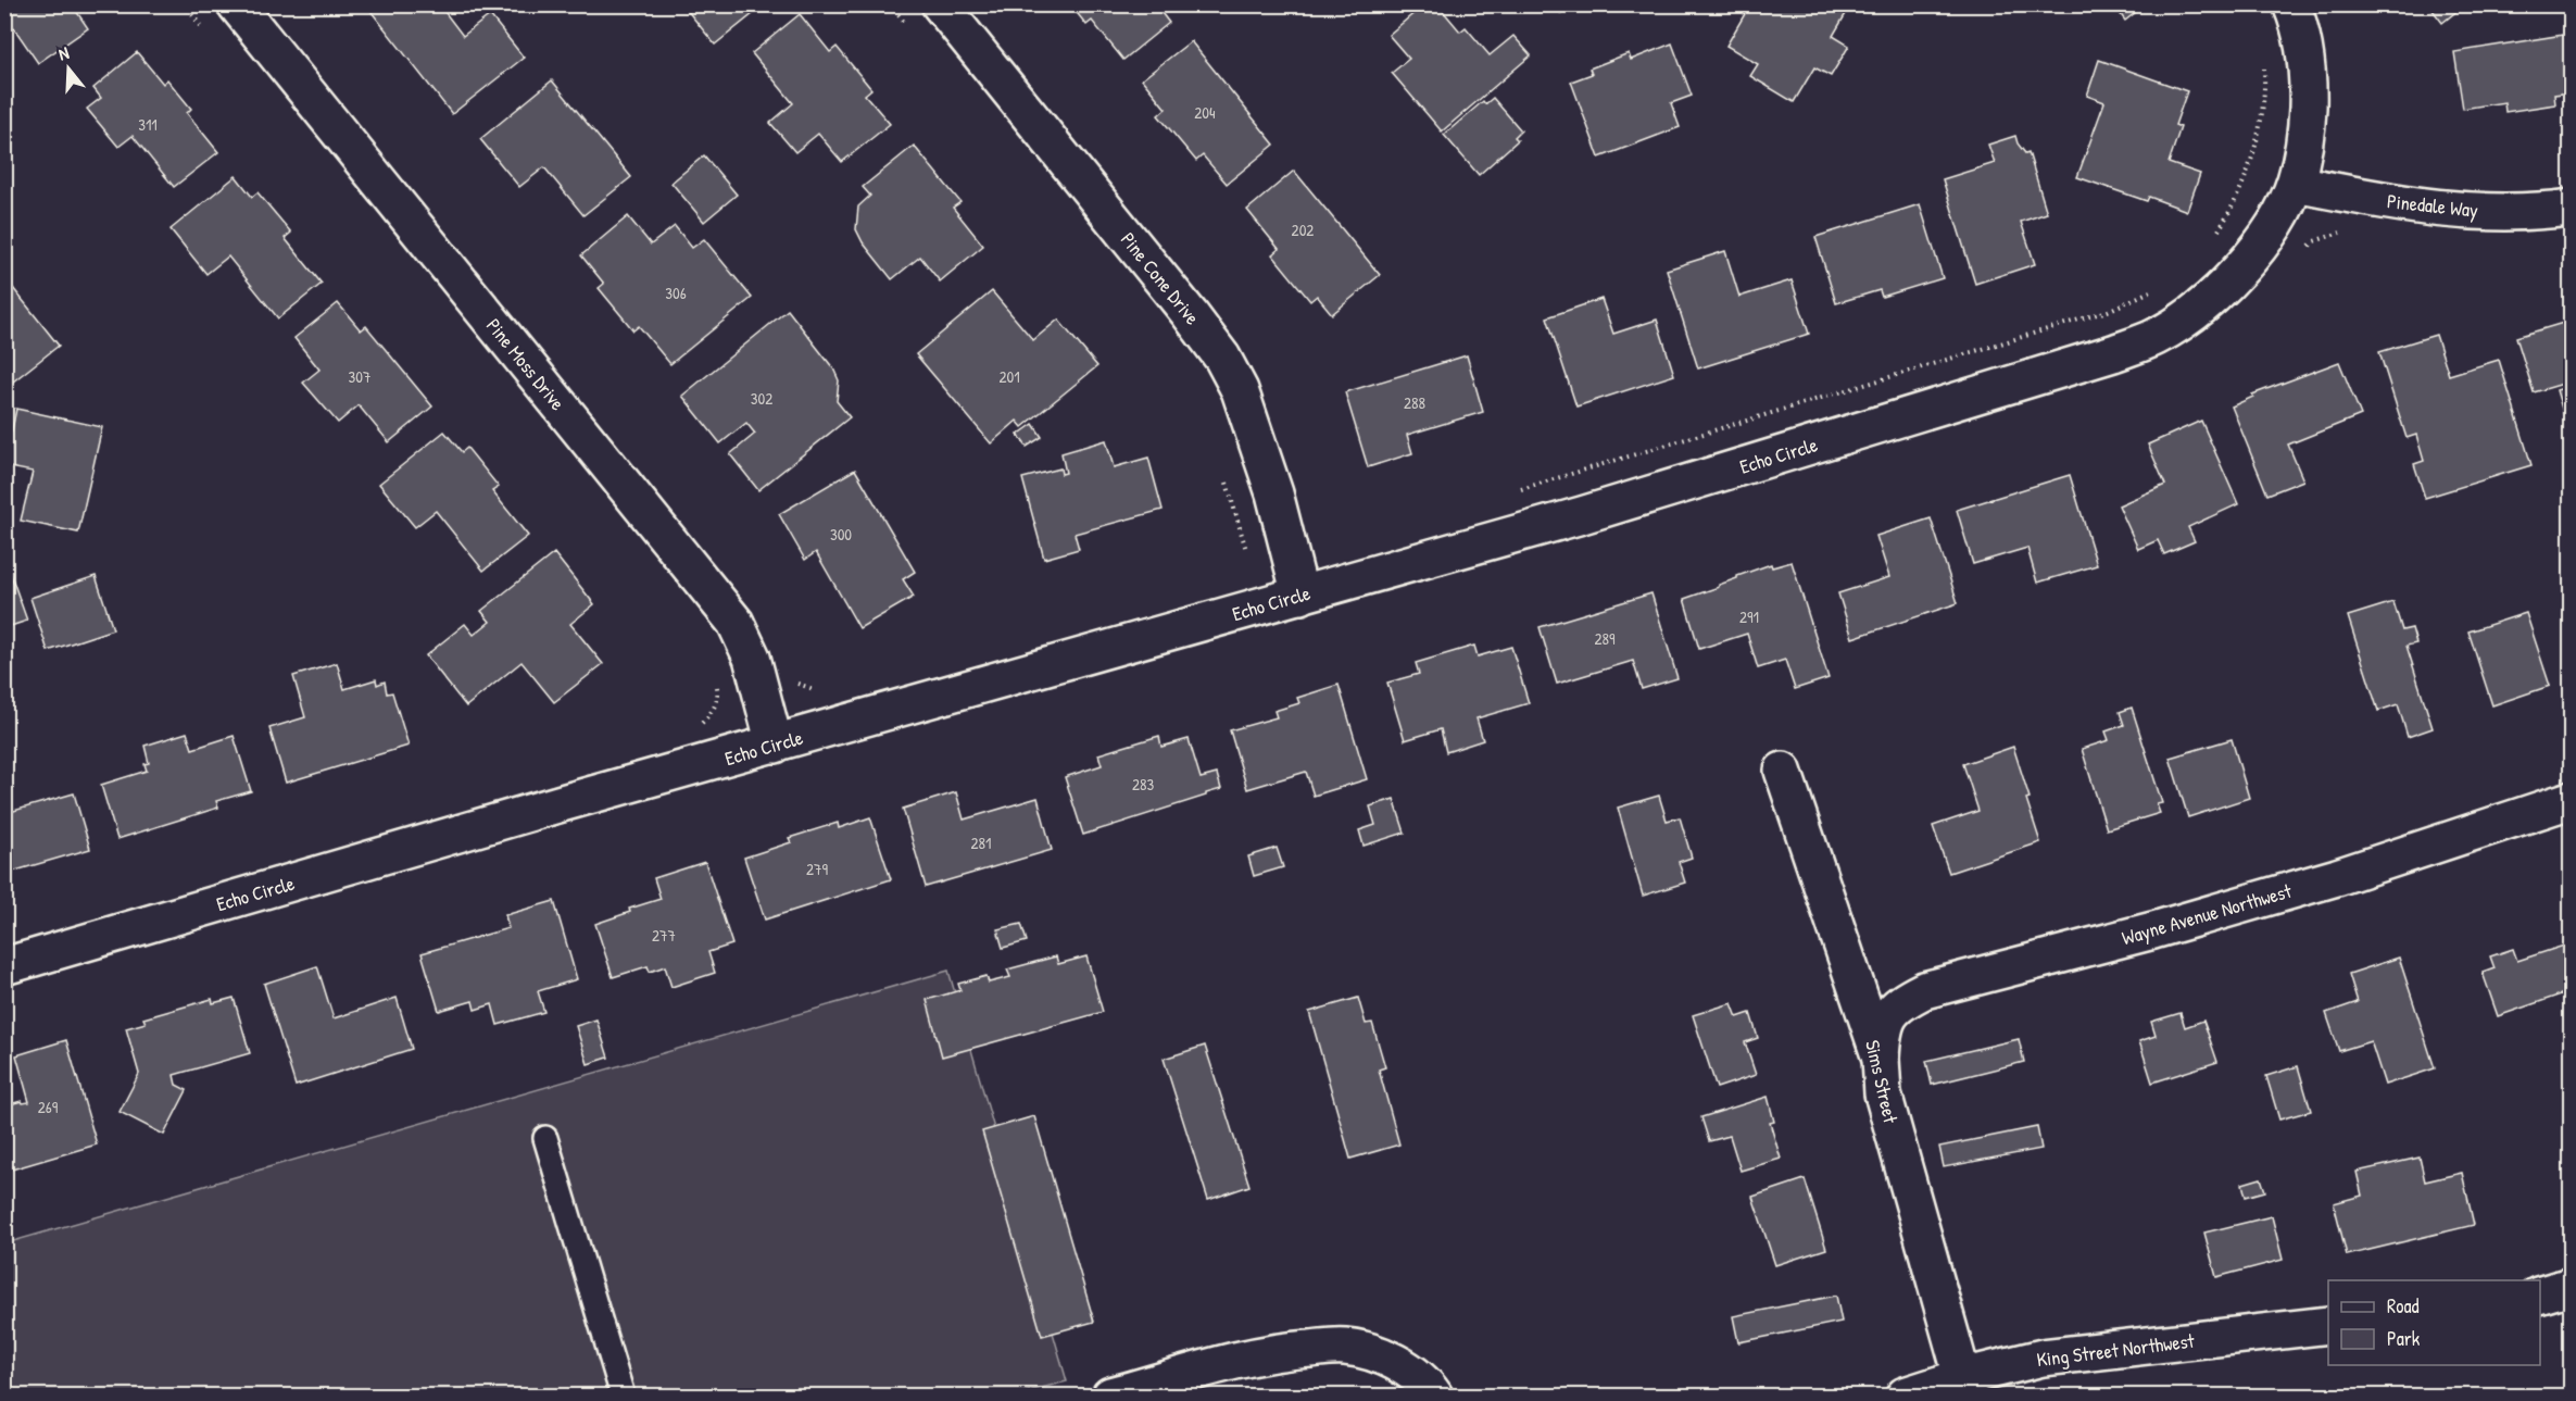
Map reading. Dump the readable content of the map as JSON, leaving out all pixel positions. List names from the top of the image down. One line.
{"streets":{"street":["Pinedale Way","Pine Cone Drive","Pine Moss Drive","Echo Circle","Wayne Avenue Northwest","Sims Street","King Street Northwest"]},"crossings":[["Pinedale Way","Echo Circle"],["Pine Cone Drive","Echo Circle"],["Pine Moss Drive","Echo Circle"],["Wayne Avenue Northwest","Sims Street"],["Sims Street","King Street Northwest"]],"house_numbers":["204","311","202","306","307","201","302","288","300","291","289","283","281","279","277","269"],"legend":["Road","Park"],"north":"top"}
